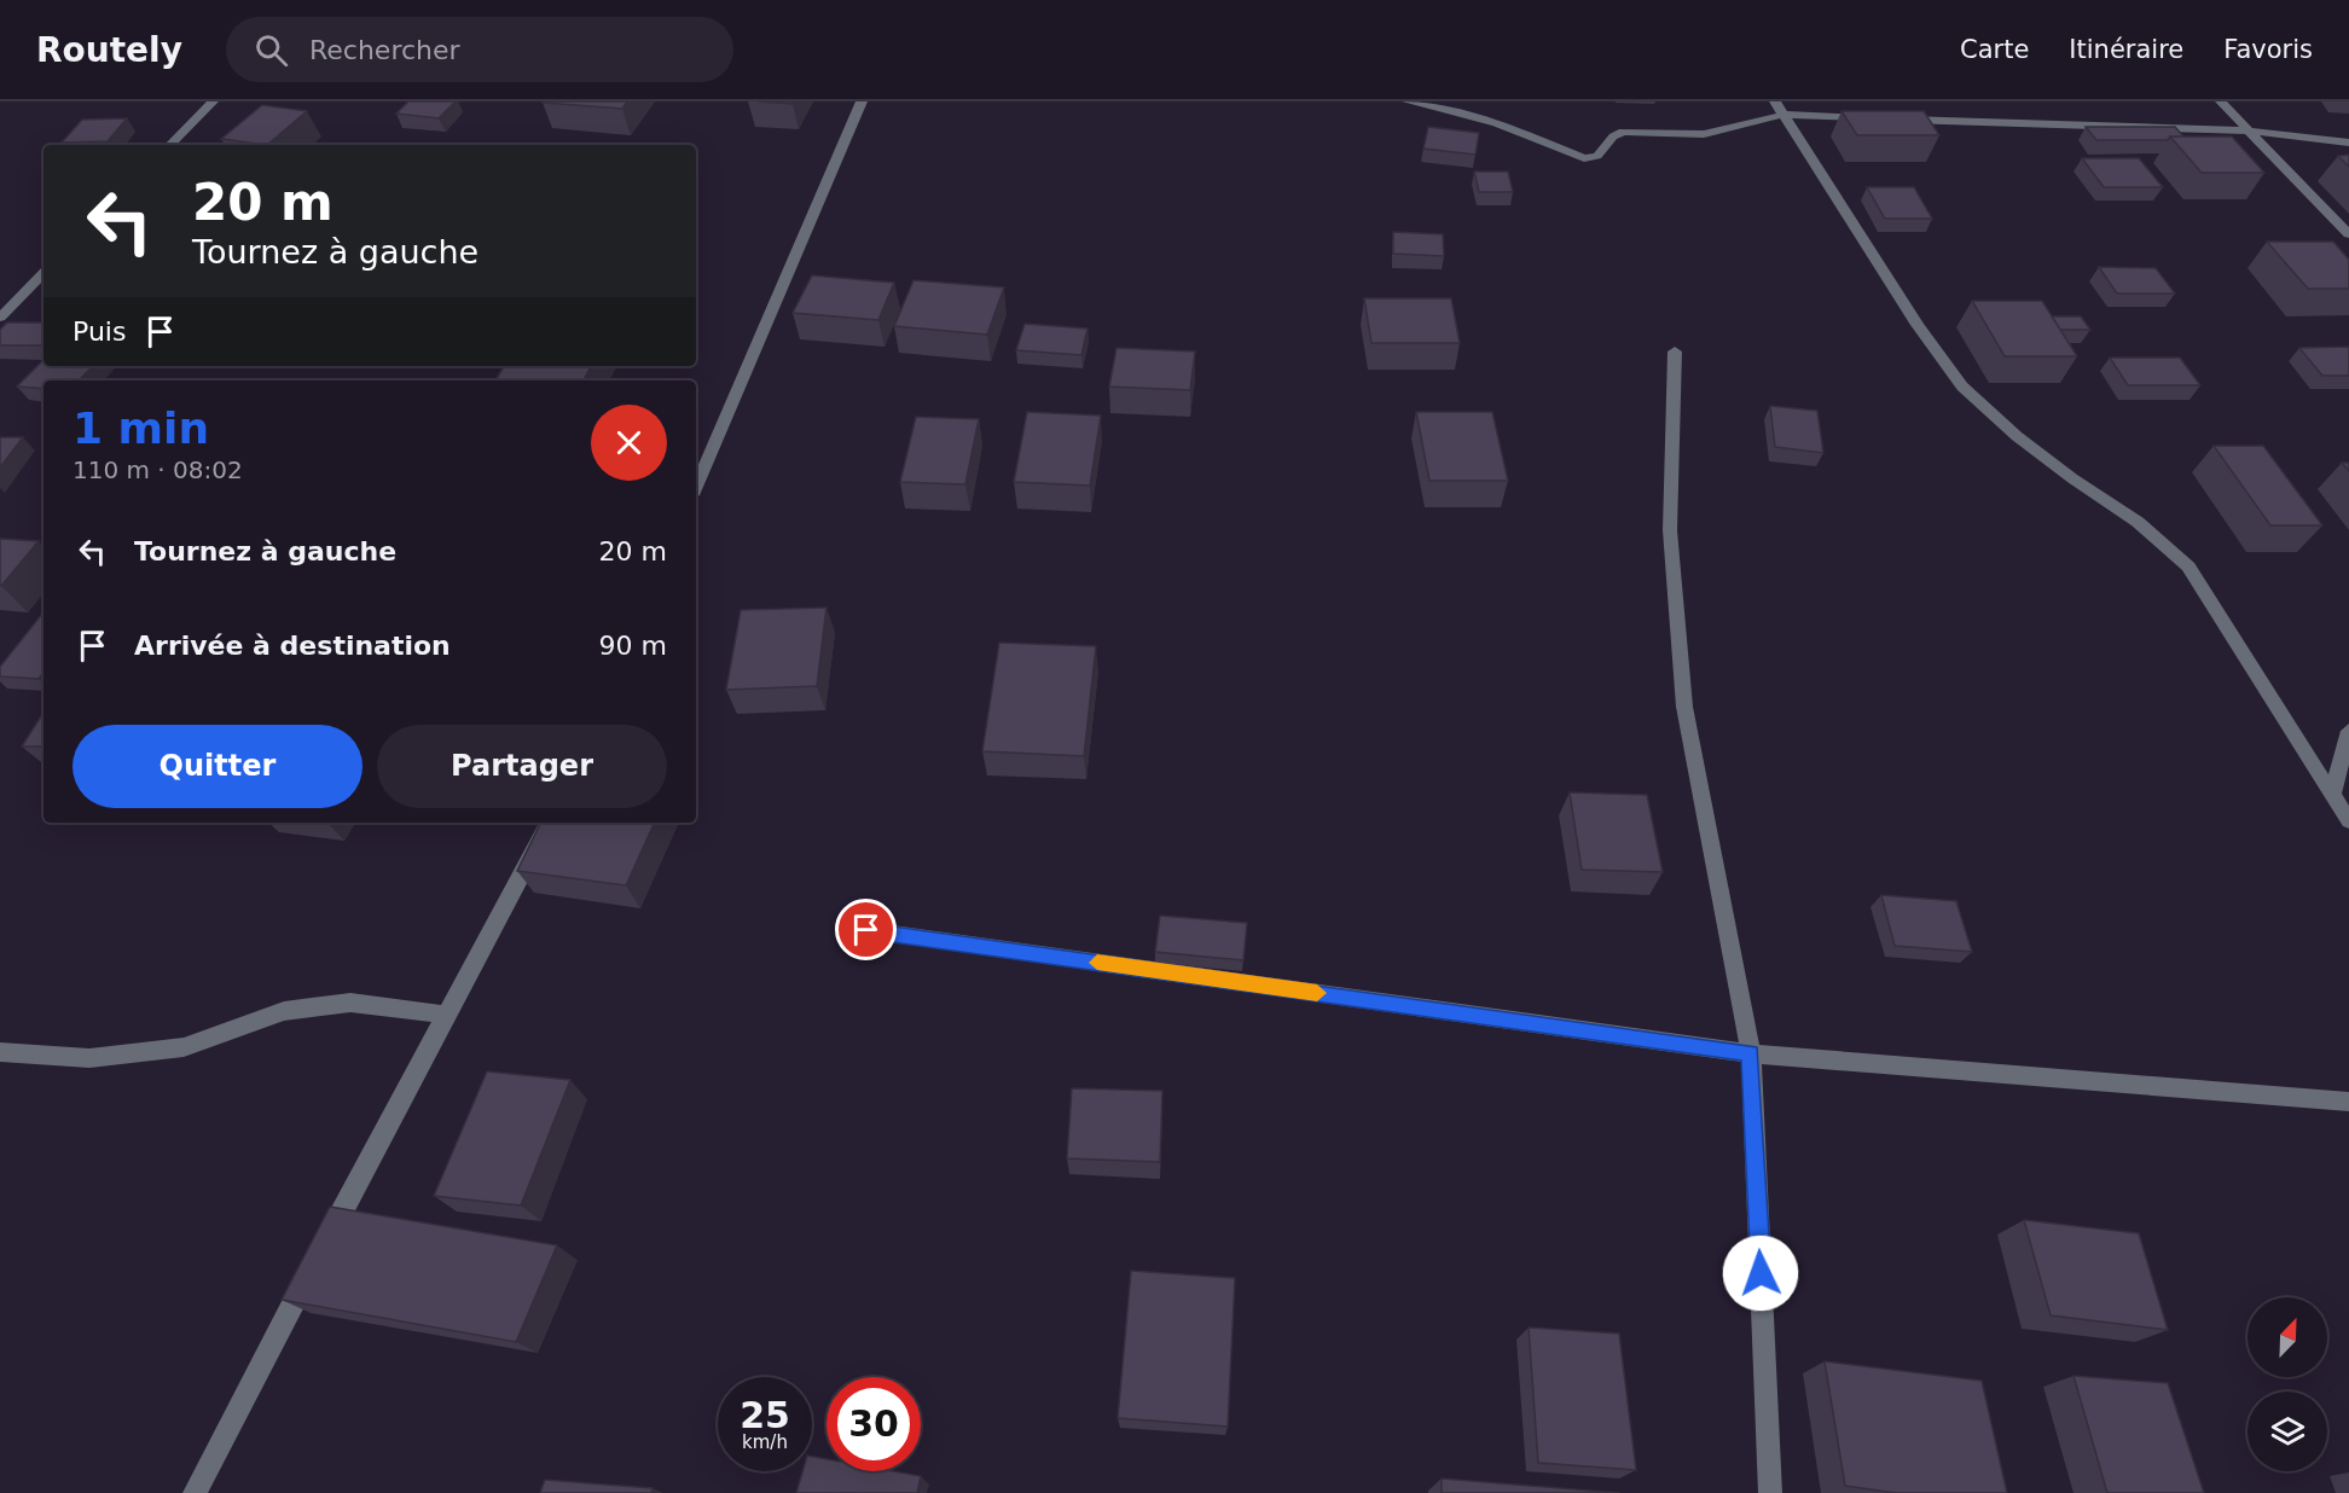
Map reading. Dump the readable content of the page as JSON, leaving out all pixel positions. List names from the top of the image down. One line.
{"north":"top right","page":{"header":"Routely","search":"Rechercher","nav":["Carte","Itinéraire","Favoris"],"turn":["20 m","Tournez à gauche"],"then":"Puis","heading":["1 min","110 m · 08:02"],"list":[{"name":"Tournez à gauche","value":"20 m"},{"name":"Arrivée à destination","value":"90 m"}],"buttons":["Quitter","Partager"],"speed":"25 km/h","limit":"30"}}
